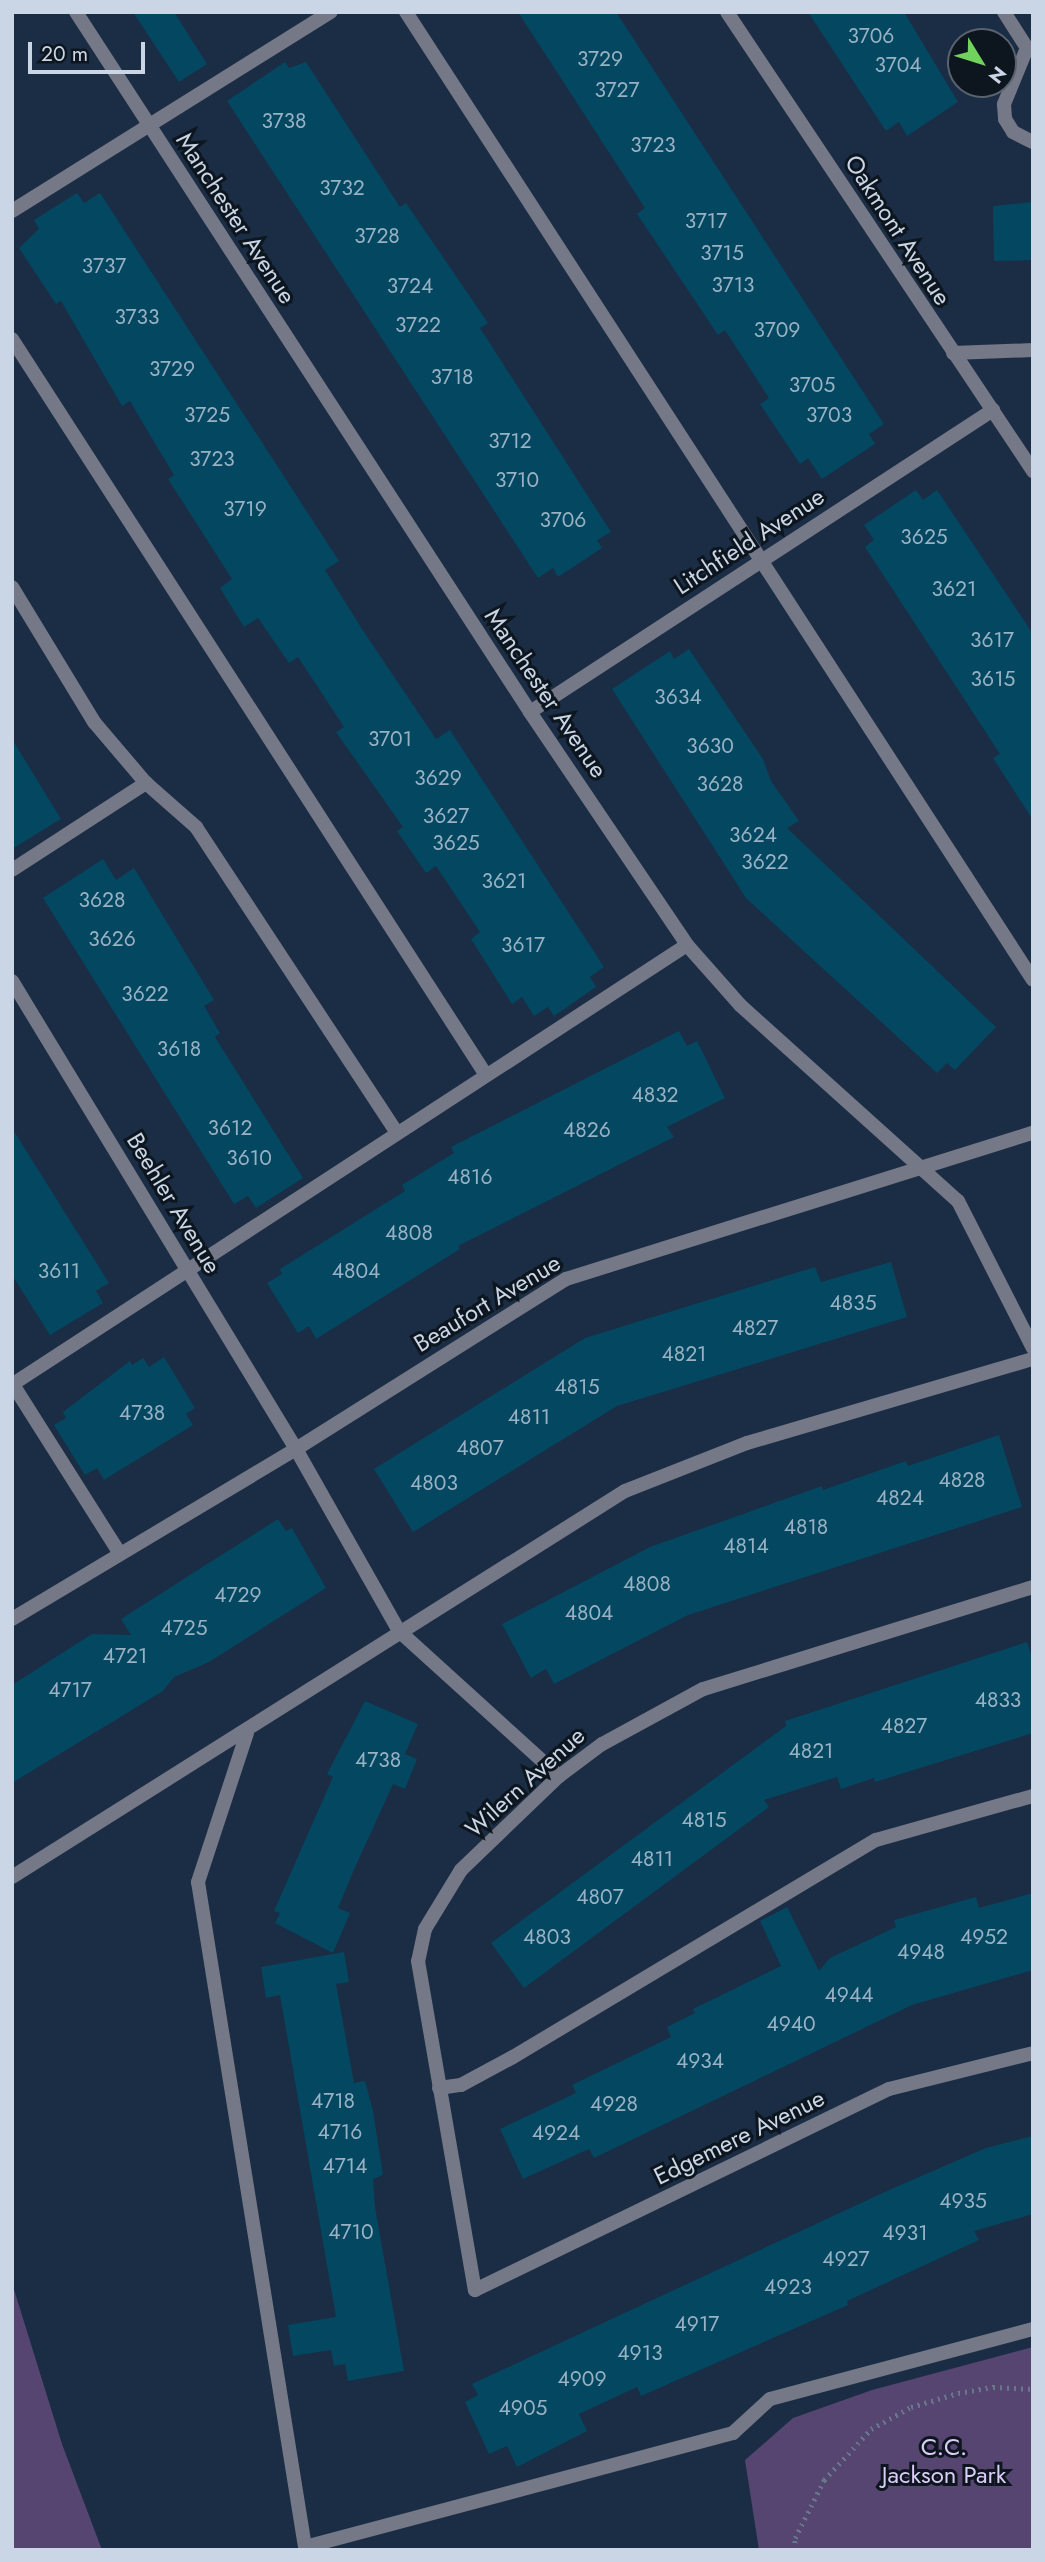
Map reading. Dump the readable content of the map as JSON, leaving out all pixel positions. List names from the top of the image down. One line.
{"streets":{"street":["Manchester Avenue","Oakmont Avenue","Litchfield Avenue","Beehler Avenue","Beaufort Avenue","Wilern Avenue","Edgemere Avenue"]},"crossings":[["Manchester Avenue","Litchfield Avenue"],["Manchester Avenue","Beaufort Avenue"],["Oakmont Avenue","Litchfield Avenue"],["Beehler Avenue","Beaufort Avenue"],["Beehler Avenue","Wilern Avenue"],["Wilern Avenue","Edgemere Avenue"]],"parks":["C.C. Jackson Park"],"house_numbers":["3706","3729","3704","3727","3738","3723","3732","3717","3728","3715","3737","3713","3724","3733","3722","3709","3729","3718","3705","3725","3703","3712","3723","3710","3719","3706","3625","3621","3617","3615","3634","3701","3630","3629","3628","3627","3624","3625","3622","3621","3628","3626","3617","3622","3618","4832","3612","4826","3610","4816","4808","3611","4804","4835","4827","4821","4815","4738","4811","4807","4828","4803","4824","4818","4814","4808","4729","4804","4725","4721","4717","4833","4827","4821","4738","4815","4811","4807","4803","4952","4948","4944","4940","4934","4718","4928","4716","4924","4714","4935","4710","4931","4927","4923","4917","4913","4909","4905"],"scale_bar":"20 m","north":"bottom right"}
